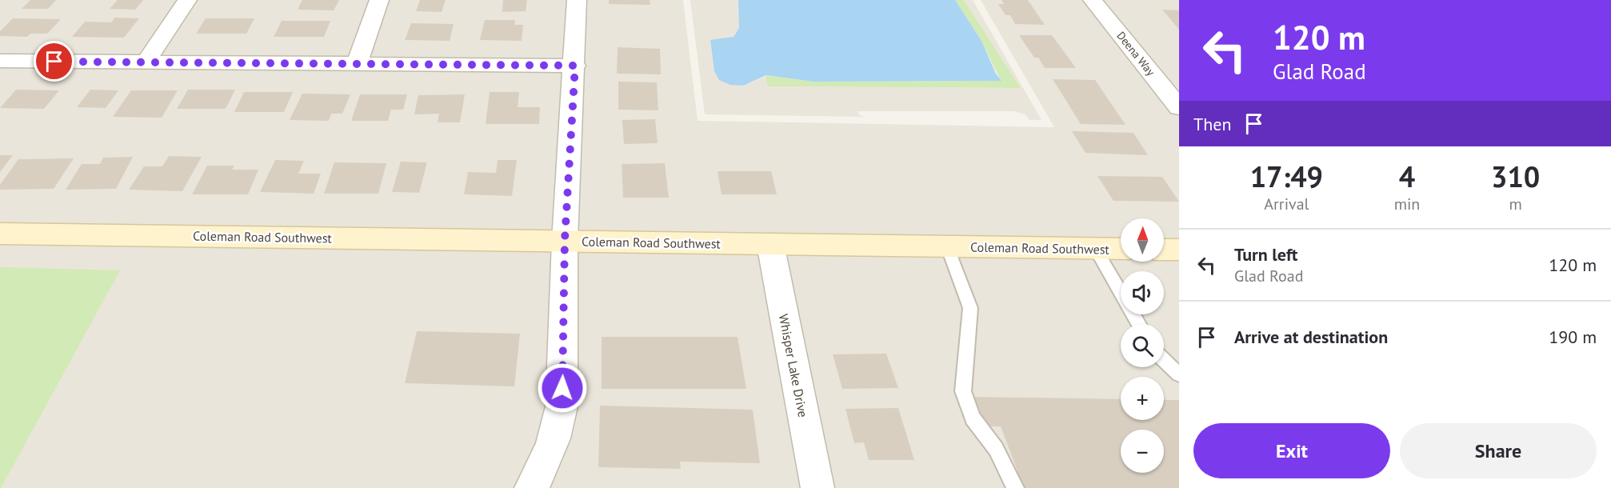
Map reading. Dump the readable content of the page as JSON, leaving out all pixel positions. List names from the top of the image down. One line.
{"streets":{"street":["Deena Way","Coleman Road Southwest","Whisper Lake Drive"]},"crossings":[["Coleman Road Southwest","Whisper Lake Drive"]],"north":"top","page":{"turn":["120 m","Glad Road"],"then":"Then","eta":["17:49","Arrival","4","min","310","m"],"map_buttons":["+","−"],"list":[{"name":"Turn left","note":"Glad Road","value":"120 m"},{"name":"Arrive at destination","value":"190 m"}],"buttons":["Exit","Share"]}}
